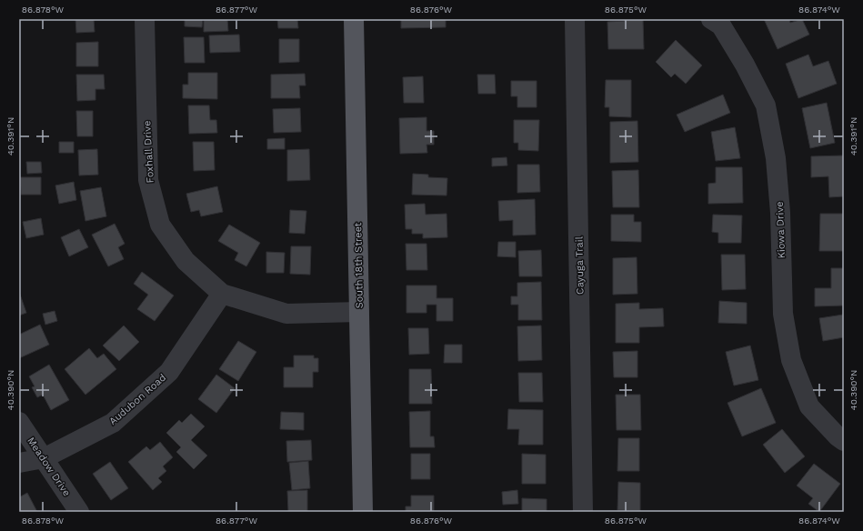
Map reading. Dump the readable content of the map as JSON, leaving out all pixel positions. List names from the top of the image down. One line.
{"streets":{"main road":["South 18th Street"],"street":["Foxhall Drive","Kiowa Drive","Cayuga Trail","Audubon Road","Meadow Drive"]},"crossings":[["Foxhall Drive","South 18th Street"],["Foxhall Drive","Audubon Road"],["Audubon Road","Meadow Drive"]],"coordinates":["86.878°W","86.877°W","86.876°W","86.875°W","86.874°W","40.391°N","40.390°N"]}
